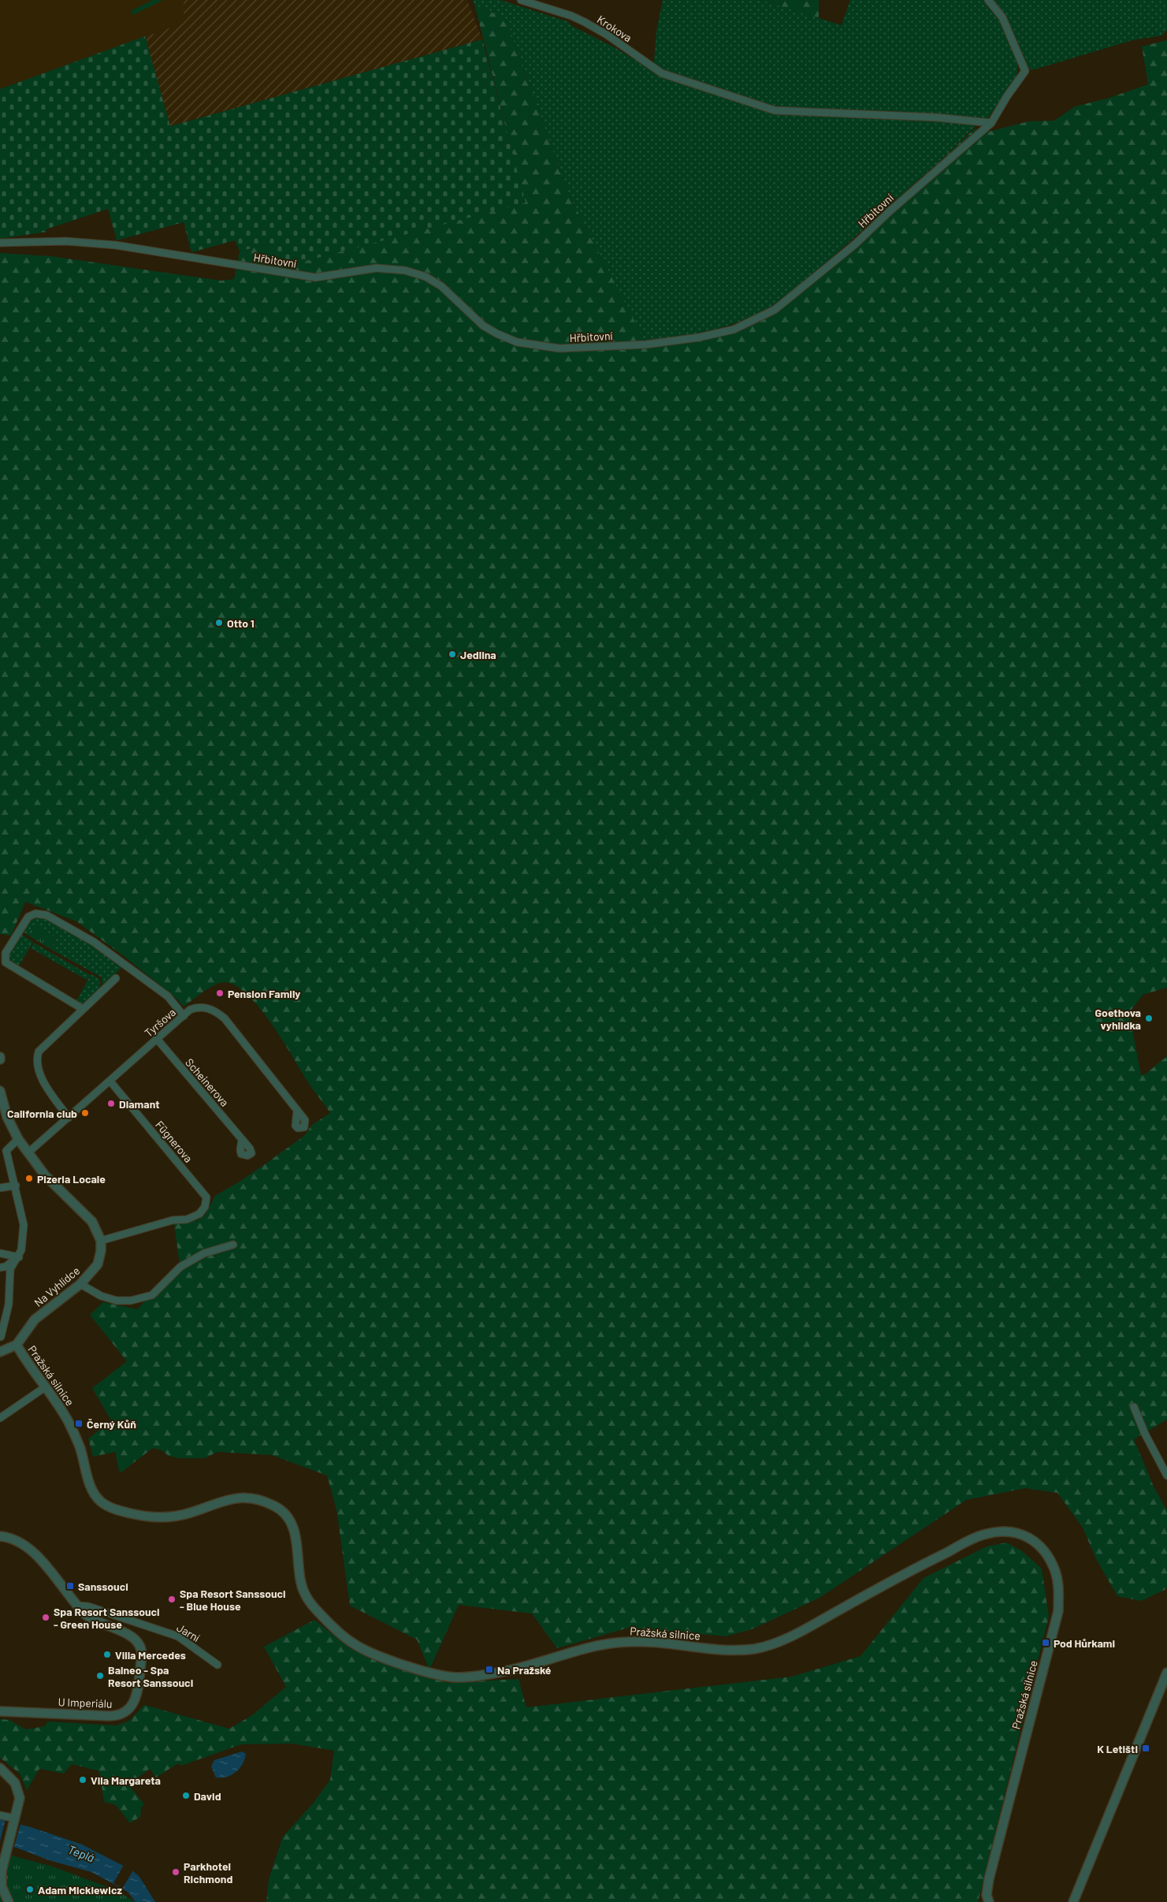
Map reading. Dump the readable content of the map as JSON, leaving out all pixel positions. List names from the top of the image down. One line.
{"streets":{"street":["Krokova","Hřbitovní","Tyršova","Scheinerova","Fügnerova","Na Vyhlídce","Pražská silnice","Jarní","U Imperiálu"]},"crossings":[["Krokova","Hřbitovní"],["Tyršova","Scheinerova"],["Tyršova","Fügnerova"],["Fügnerova","Na Vyhlídce"],["Na Vyhlídce","Pražská silnice"],["Jarní","U Imperiálu"]],"water":["Teplá"],"places":{"other":["Otto 1","Jedlina","Pension Family","Goethova vyhlidka","Diamant","California club","Pizeria Locale","Spa Resort Sanssouci - Blue House","Spa Resort Sanssouci - Green House","Villa Mercedes","Balneo - Spa Resort Sanssouci","Vila Margareta","David","Parkhotel Richmond","Adam Mickiewicz"],"transit":["Černý Kůň","Sanssouci","Pod Hůrkami","Na Pražské","K Letišti"]}}
